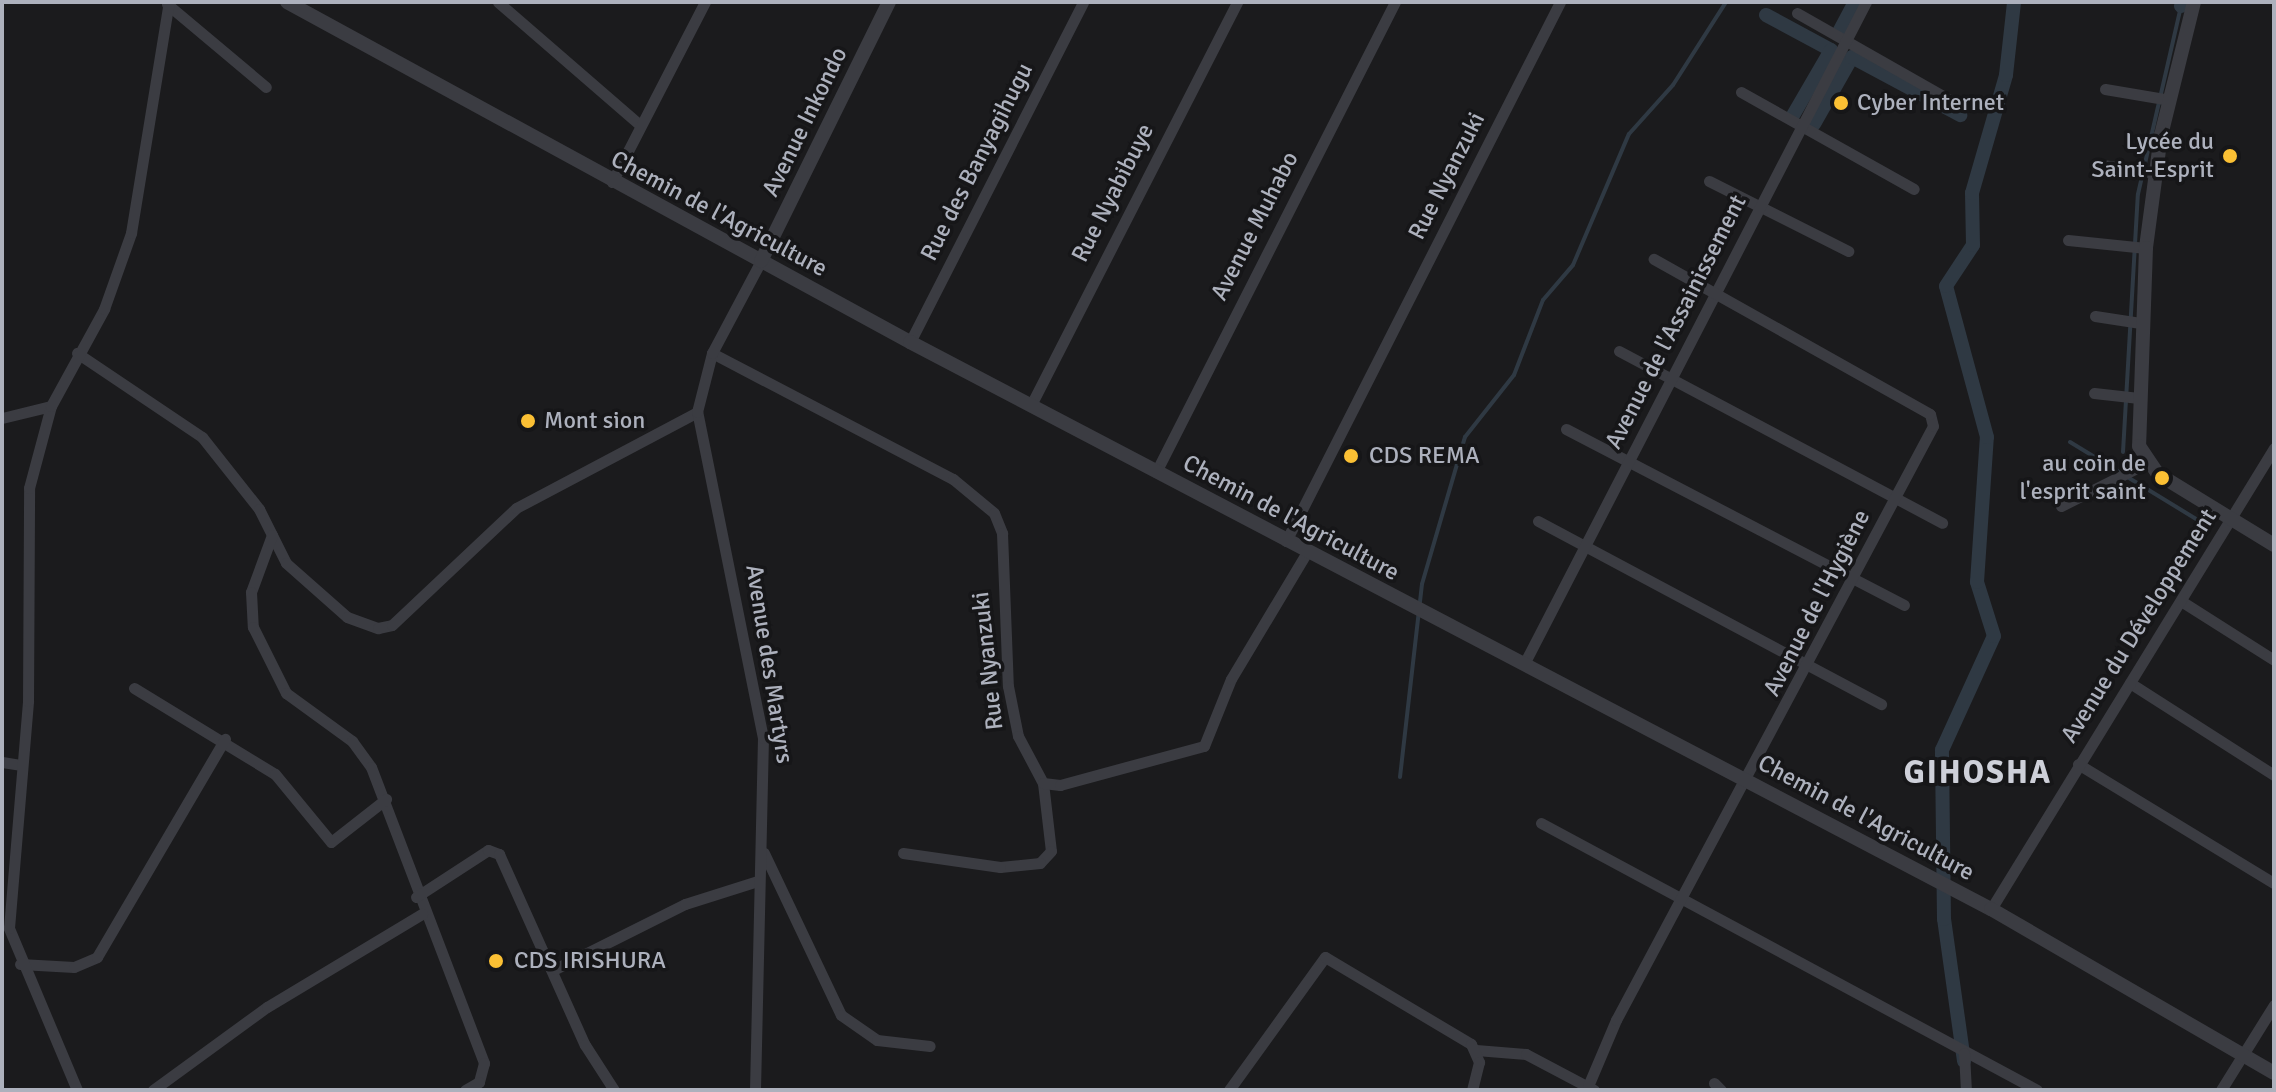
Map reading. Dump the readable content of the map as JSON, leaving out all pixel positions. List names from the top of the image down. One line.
{"streets":{"street":["Avenue Inkondo","Rue des Banyagihugu","Rue Nyanzuki","Rue Nyabibuye","Chemin de l'Agriculture","Avenue Muhabo","Avenue de l'Assainissement","Avenue de l'Hygiène","Avenue du Développement","Avenue des Martyrs"]},"crossings":[["Avenue Inkondo","Chemin de l'Agriculture"],["Avenue Inkondo","Avenue des Martyrs"],["Rue des Banyagihugu","Chemin de l'Agriculture"],["Rue Nyanzuki","Chemin de l'Agriculture"],["Rue Nyanzuki","Avenue des Martyrs"],["Rue Nyabibuye","Chemin de l'Agriculture"],["Chemin de l'Agriculture","Avenue Muhabo"],["Chemin de l'Agriculture","Avenue de l'Assainissement"],["Chemin de l'Agriculture","Avenue de l'Hygiène"],["Chemin de l'Agriculture","Avenue du Développement"],["Chemin de l'Agriculture","Avenue des Martyrs"],["Avenue de l'Assainissement","Avenue de l'Hygiène"]],"districts":["GIHOSHA"],"places":["Cyber Internet","Lycée du Saint-Esprit","Mont sion","CDS REMA","au coin de l'esprit saint","CDS IRISHURA"]}
